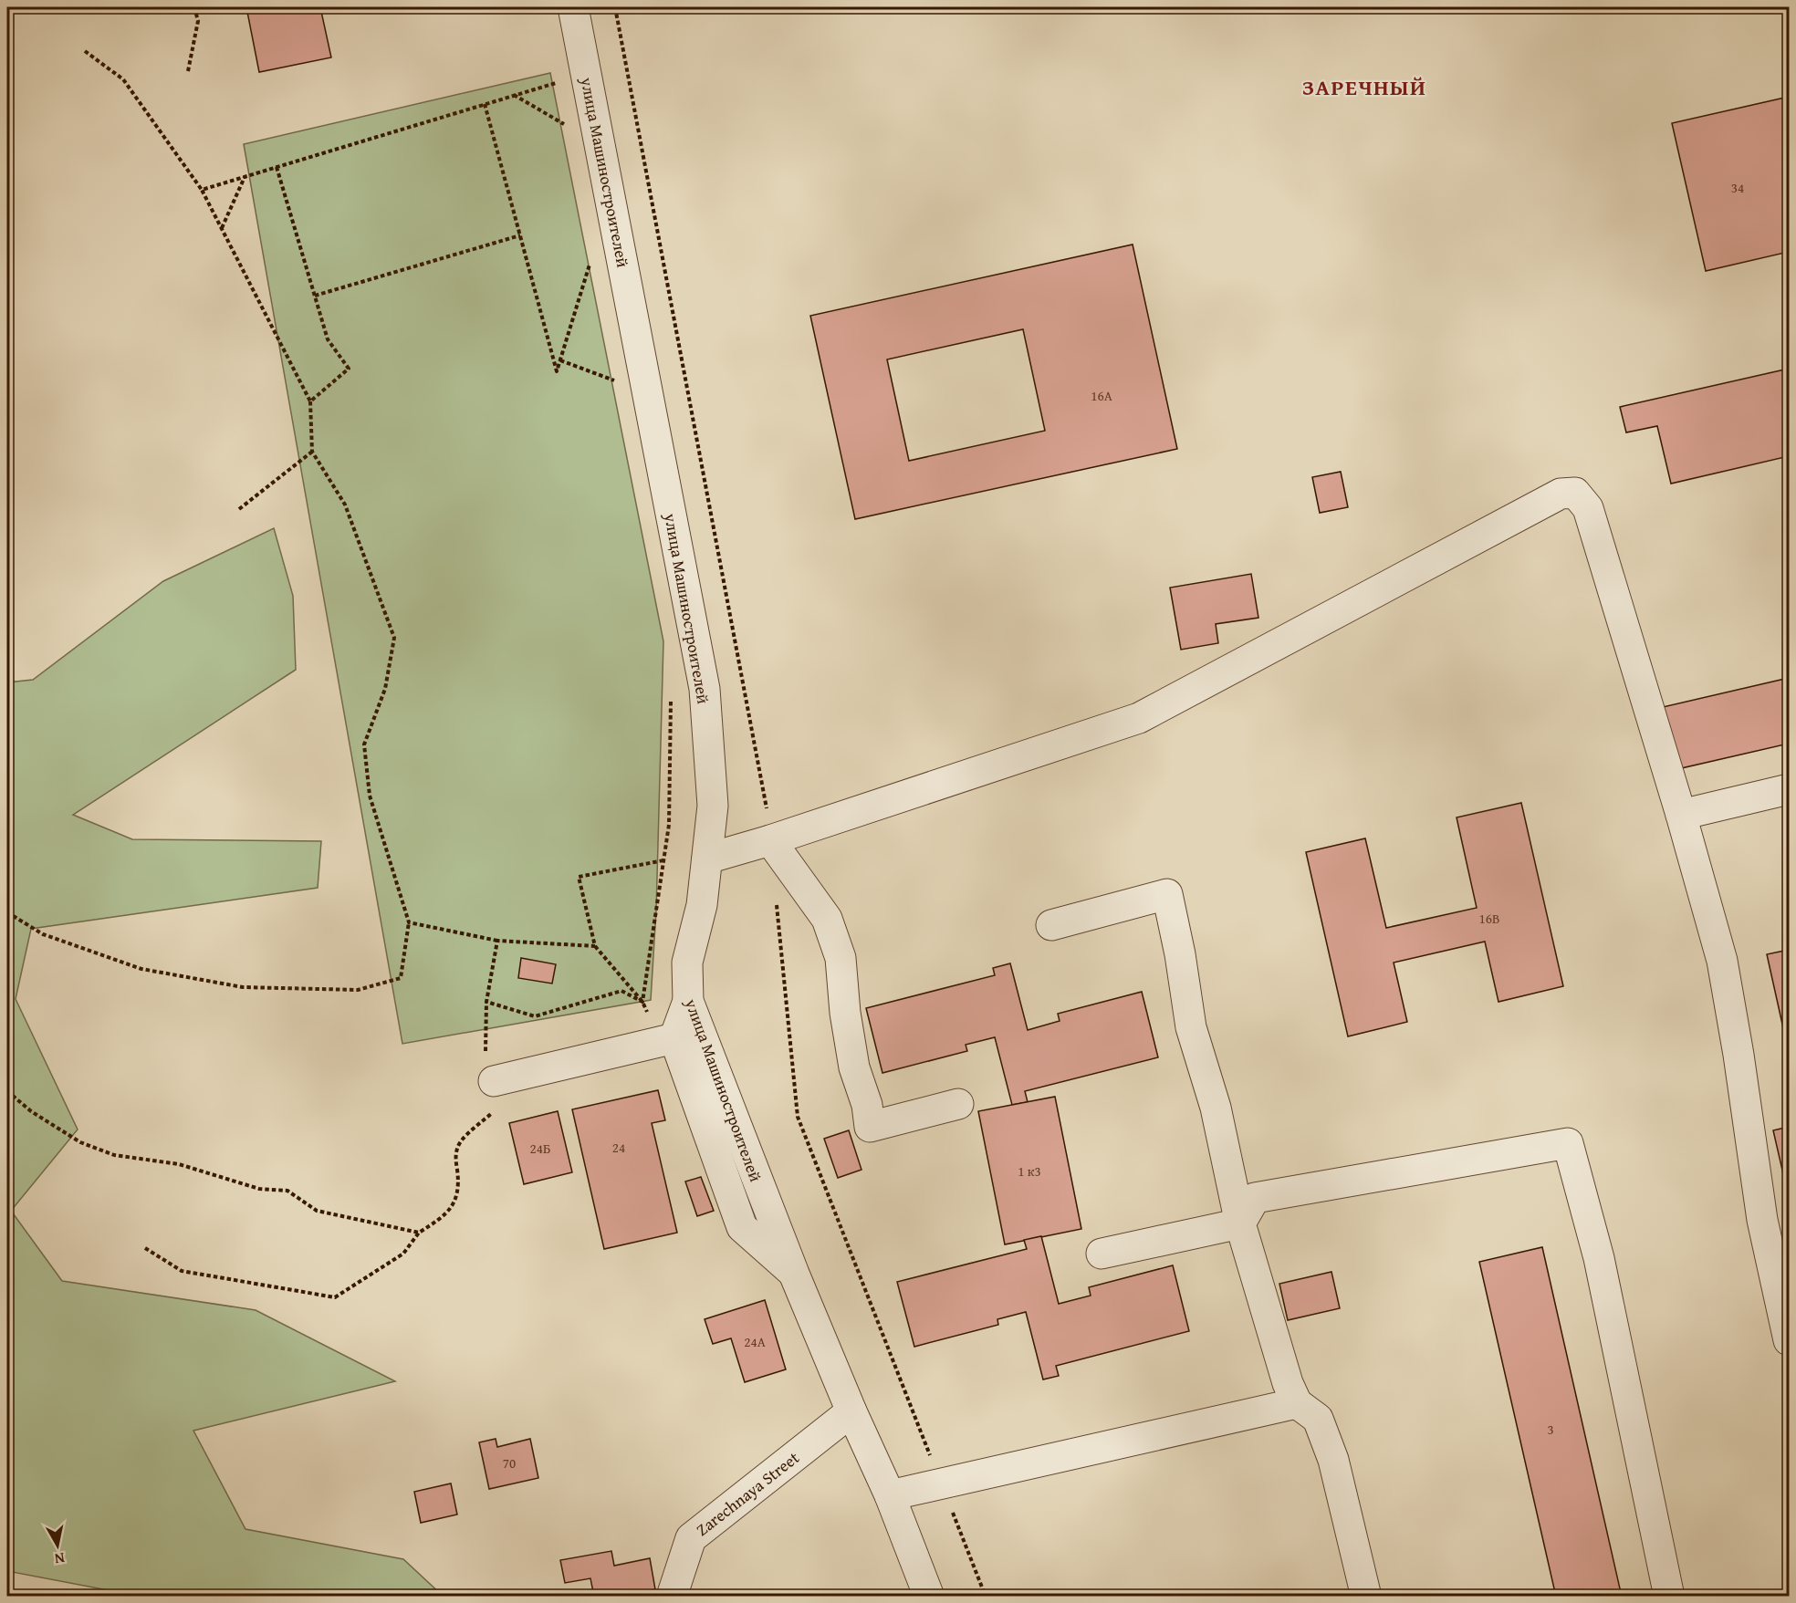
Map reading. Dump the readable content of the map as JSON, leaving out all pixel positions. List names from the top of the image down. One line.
{"streets":{"street":["улица Машиностроителей","Zarechnaya Street"]},"crossings":[["улица Машиностроителей","Zarechnaya Street"]],"districts":["ЗАРЕЧНЫЙ"],"house_numbers":["34","16А","16В","24","24Б","1 к3","24А","3","70"],"north":"bottom"}
